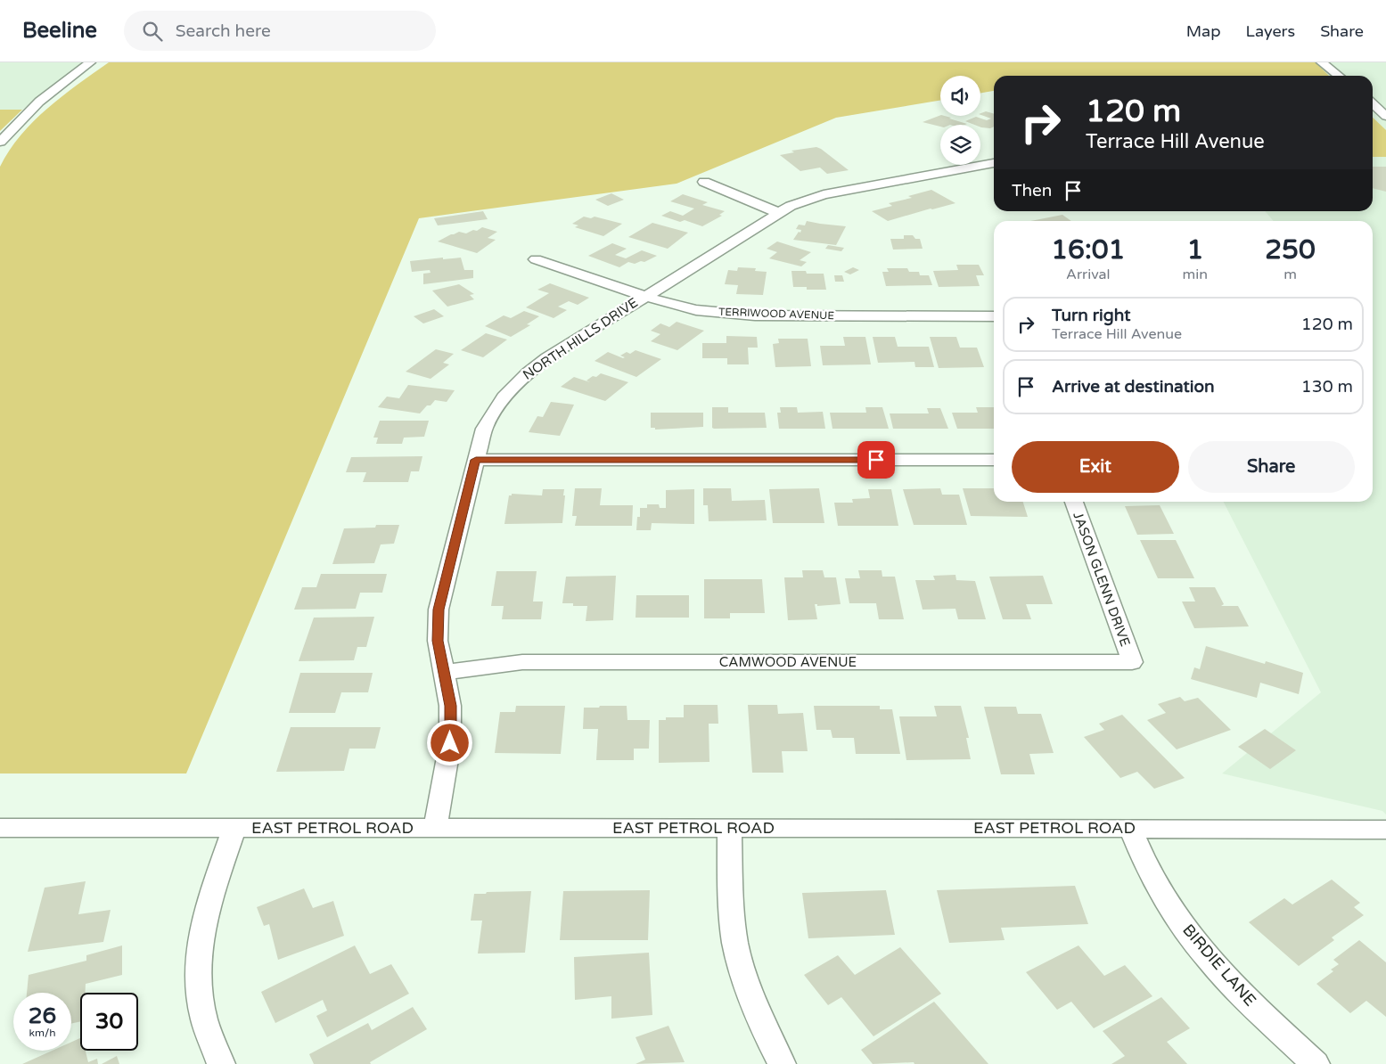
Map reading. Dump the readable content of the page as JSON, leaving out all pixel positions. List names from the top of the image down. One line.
{"streets":{"street":["TERRIWOOD AVENUE","NORTH HILLS DRIVE","JASON GLENN DRIVE","CAMWOOD AVENUE","EAST PETROL ROAD","BIRDIE LANE"]},"crossings":[["TERRIWOOD AVENUE","NORTH HILLS DRIVE"],["NORTH HILLS DRIVE","CAMWOOD AVENUE"],["NORTH HILLS DRIVE","EAST PETROL ROAD"],["JASON GLENN DRIVE","CAMWOOD AVENUE"],["EAST PETROL ROAD","BIRDIE LANE"]],"page":{"header":"Beeline","search":"Search here","nav":["Map","Layers","Share"],"turn":["120 m","Terrace Hill Avenue"],"then":"Then","eta":["16:01","Arrival","1","min","250","m"],"list":[{"name":"Turn right","note":"Terrace Hill Avenue","value":"120 m"},{"name":"Arrive at destination","value":"130 m"}],"buttons":["Exit","Share"],"speed":"26 km/h","limit":"30"}}
